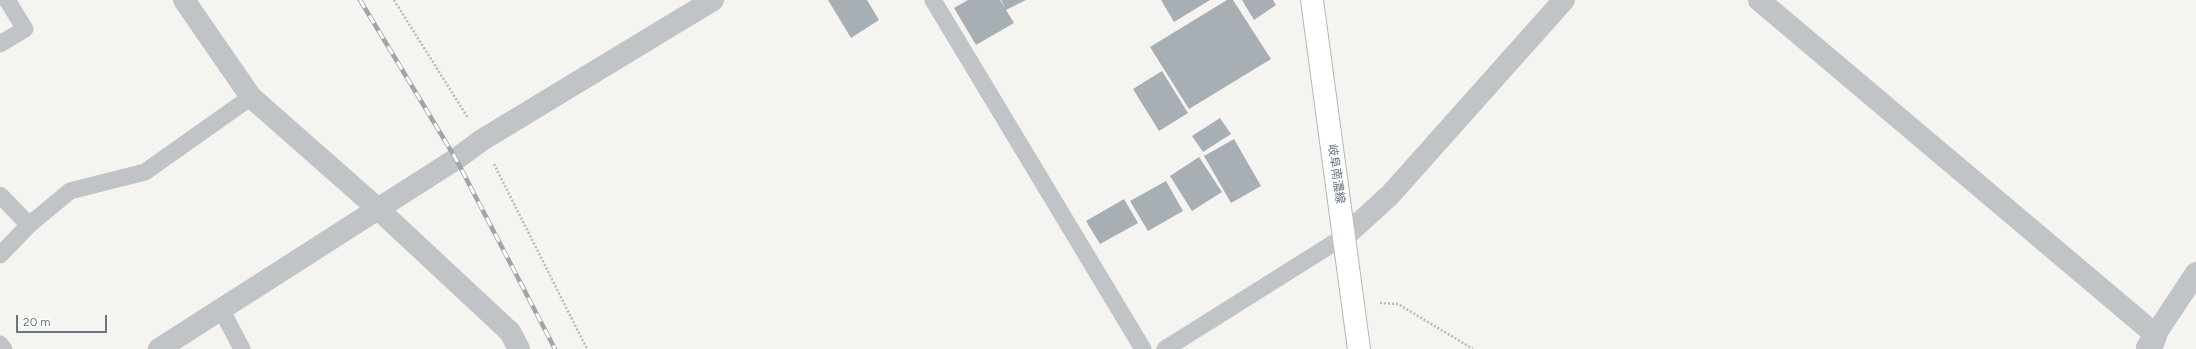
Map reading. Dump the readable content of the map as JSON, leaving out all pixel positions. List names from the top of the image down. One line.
{"streets":{"main road":["岐阜南濃線"]},"scale_bar":"20 m"}
